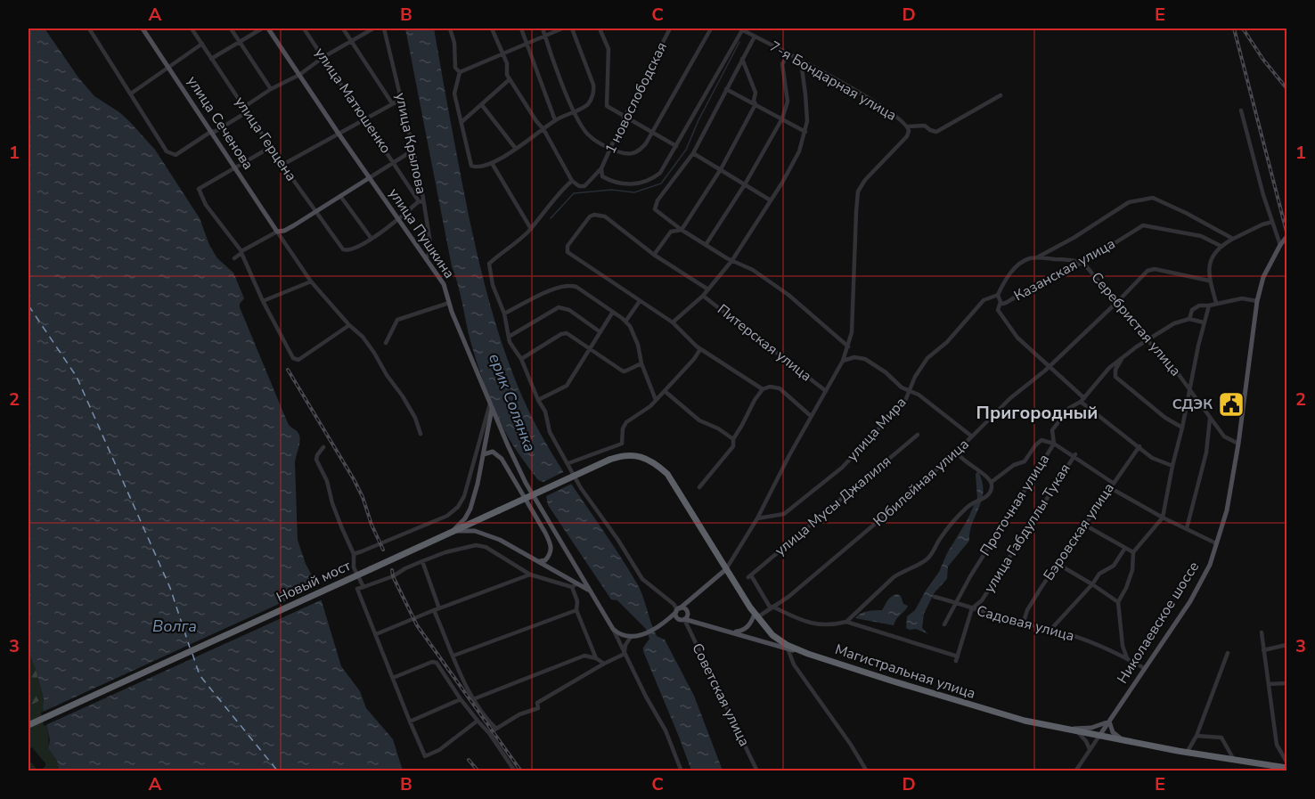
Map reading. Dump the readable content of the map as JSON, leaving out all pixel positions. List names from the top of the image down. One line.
{"streets":{"highway":["Новый мост","Магистральная улица"],"main road":["улица Сеченова","улица Пушкина","Николаевское шоссе"],"street":["7-я Бондарная улица","1 новослободская","улица Матюшенко","улица Герцена","улица Крылова","Казанская улица","Серебристая улица","Питерская улица","улица Мира","Юбилейная улица","Проточная улица","улица Мусы Джалиля","улица Габдуллы Тукая","Бэровская улица","Садовая улица","Советская улица"]},"crossings":[["улица Матюшенко","улица Крылова"],["улица Крылова","улица Пушкина"],["Казанская улица","Серебристая улица"],["Серебристая улица","Юбилейная улица"],["Серебристая улица","Проточная улица"],["Серебристая улица","Николаевское шоссе"],["Юбилейная улица","улица Мусы Джалиля"],["Юбилейная улица","Магистральная улица"],["Проточная улица","Николаевское шоссе"],["Проточная улица","Садовая улица"],["улица Габдуллы Тукая","Садовая улица"],["Бэровская улица","Садовая улица"],["Новый мост","Магистральная улица"],["Николаевское шоссе","Садовая улица"],["Николаевское шоссе","Магистральная улица"]],"districts":["Пригородный"],"water":["ерик Солянка","Волга"],"places":{"public building":["СДЭК"]},"grid":{"columns":["A","B","C","D","E"],"rows":["1","2","3"]}}
